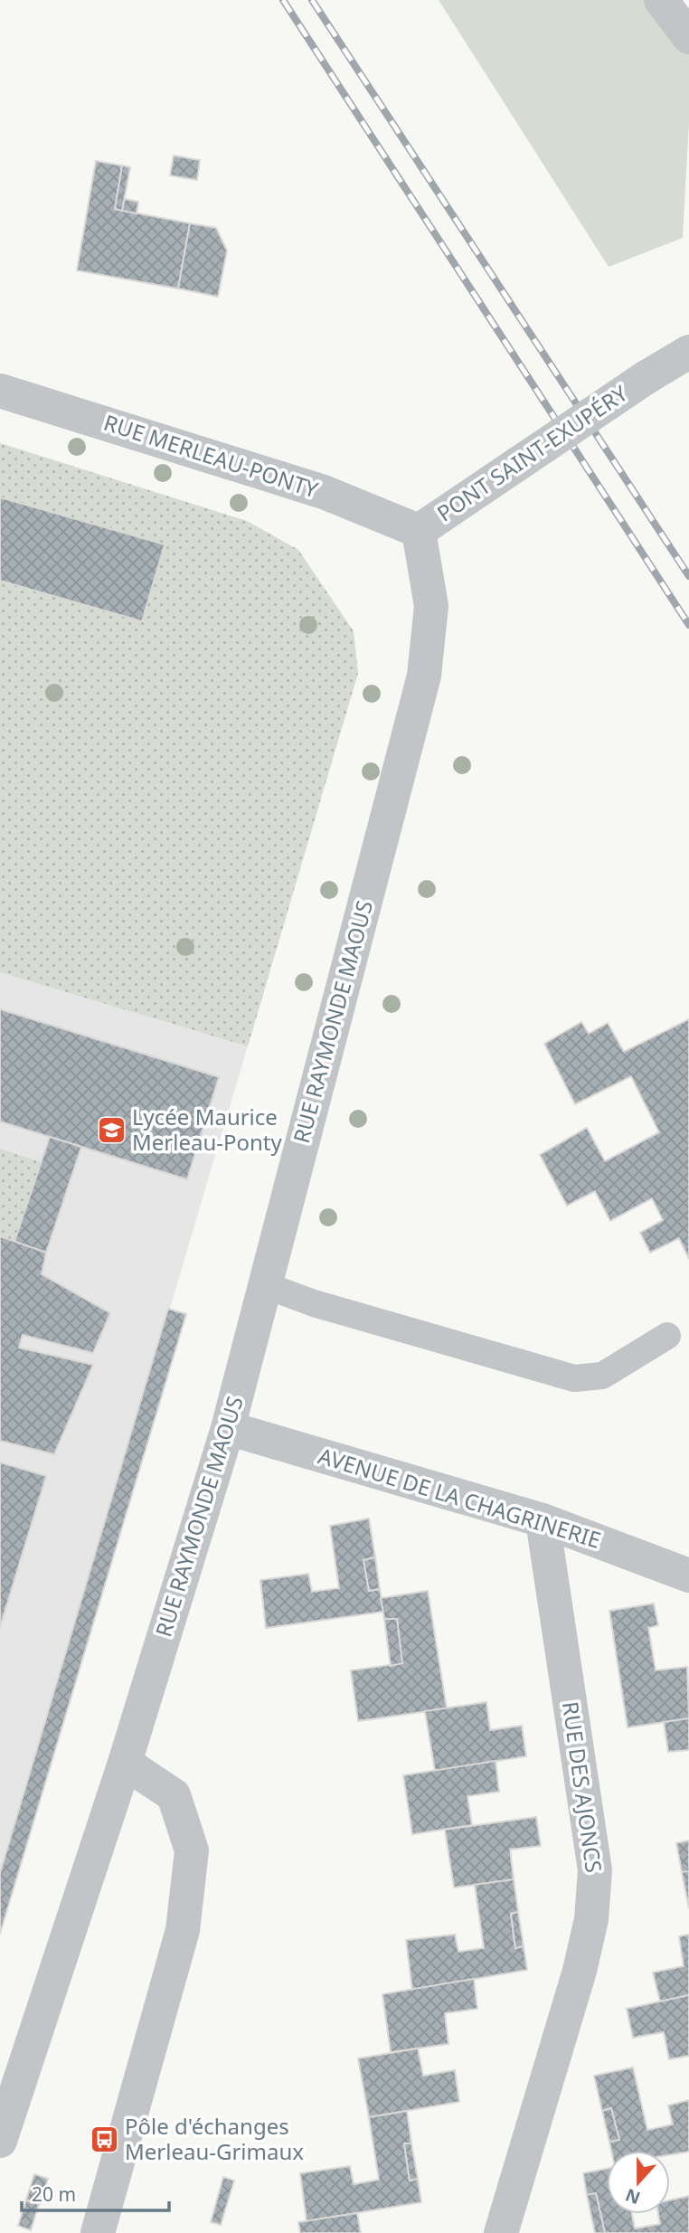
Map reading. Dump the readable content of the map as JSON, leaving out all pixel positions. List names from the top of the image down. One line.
{"streets":{"street":["PONT SAINT-EXUPÉRY","RUE MERLEAU-PONTY","RUE RAYMONDE MAOUS","AVENUE DE LA CHAGRINERIE","RUE DES AJONCS"]},"crossings":[["PONT SAINT-EXUPÉRY","RUE MERLEAU-PONTY"],["PONT SAINT-EXUPÉRY","RUE RAYMONDE MAOUS"],["RUE MERLEAU-PONTY","RUE RAYMONDE MAOUS"],["RUE RAYMONDE MAOUS","AVENUE DE LA CHAGRINERIE"],["AVENUE DE LA CHAGRINERIE","RUE DES AJONCS"]],"places":{"school or university":["Lycée Maurice Merleau-Ponty"],"bus stop":["Pôle d'échanges Merleau-Grimaux"]},"scale_bar":"20 m","north":"bottom"}
